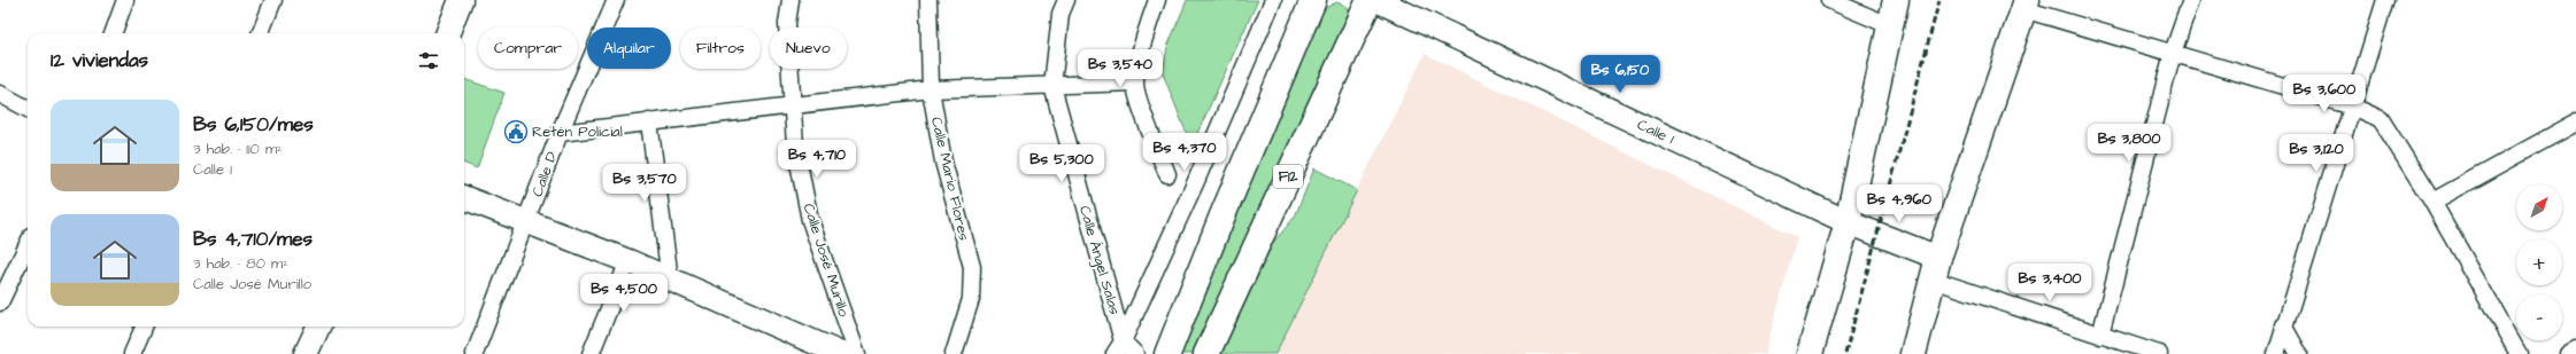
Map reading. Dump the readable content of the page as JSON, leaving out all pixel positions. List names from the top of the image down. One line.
{"streets":{"main road":["Calle 1","F12"],"street":["Calle D","Calle Mario Flores","Calle José Murillo","Calle Ángel Salas"]},"places":{"public building":["Retén Policial"]},"north":"top right","page":{"chip":["Comprar","Alquilar","Filtros","Nuevo"],"heading":"12 viviendas","price":["Bs 3,540","Bs 6,150","Bs 3,600","Bs 3,800","Bs 4,370","Bs 3,120","Bs 4,710","Bs 5,300","Bs 3,570","Bs 4,960","Bs 3,400","Bs 4,500"],"list":[{"name":"Bs 6,150/mes","note":"3 hab. · 110 m² · Calle 1"},{"name":"Bs 4,710/mes","note":"3 hab. · 80 m² · Calle José Murillo"}],"map_buttons":["+","−"]}}
